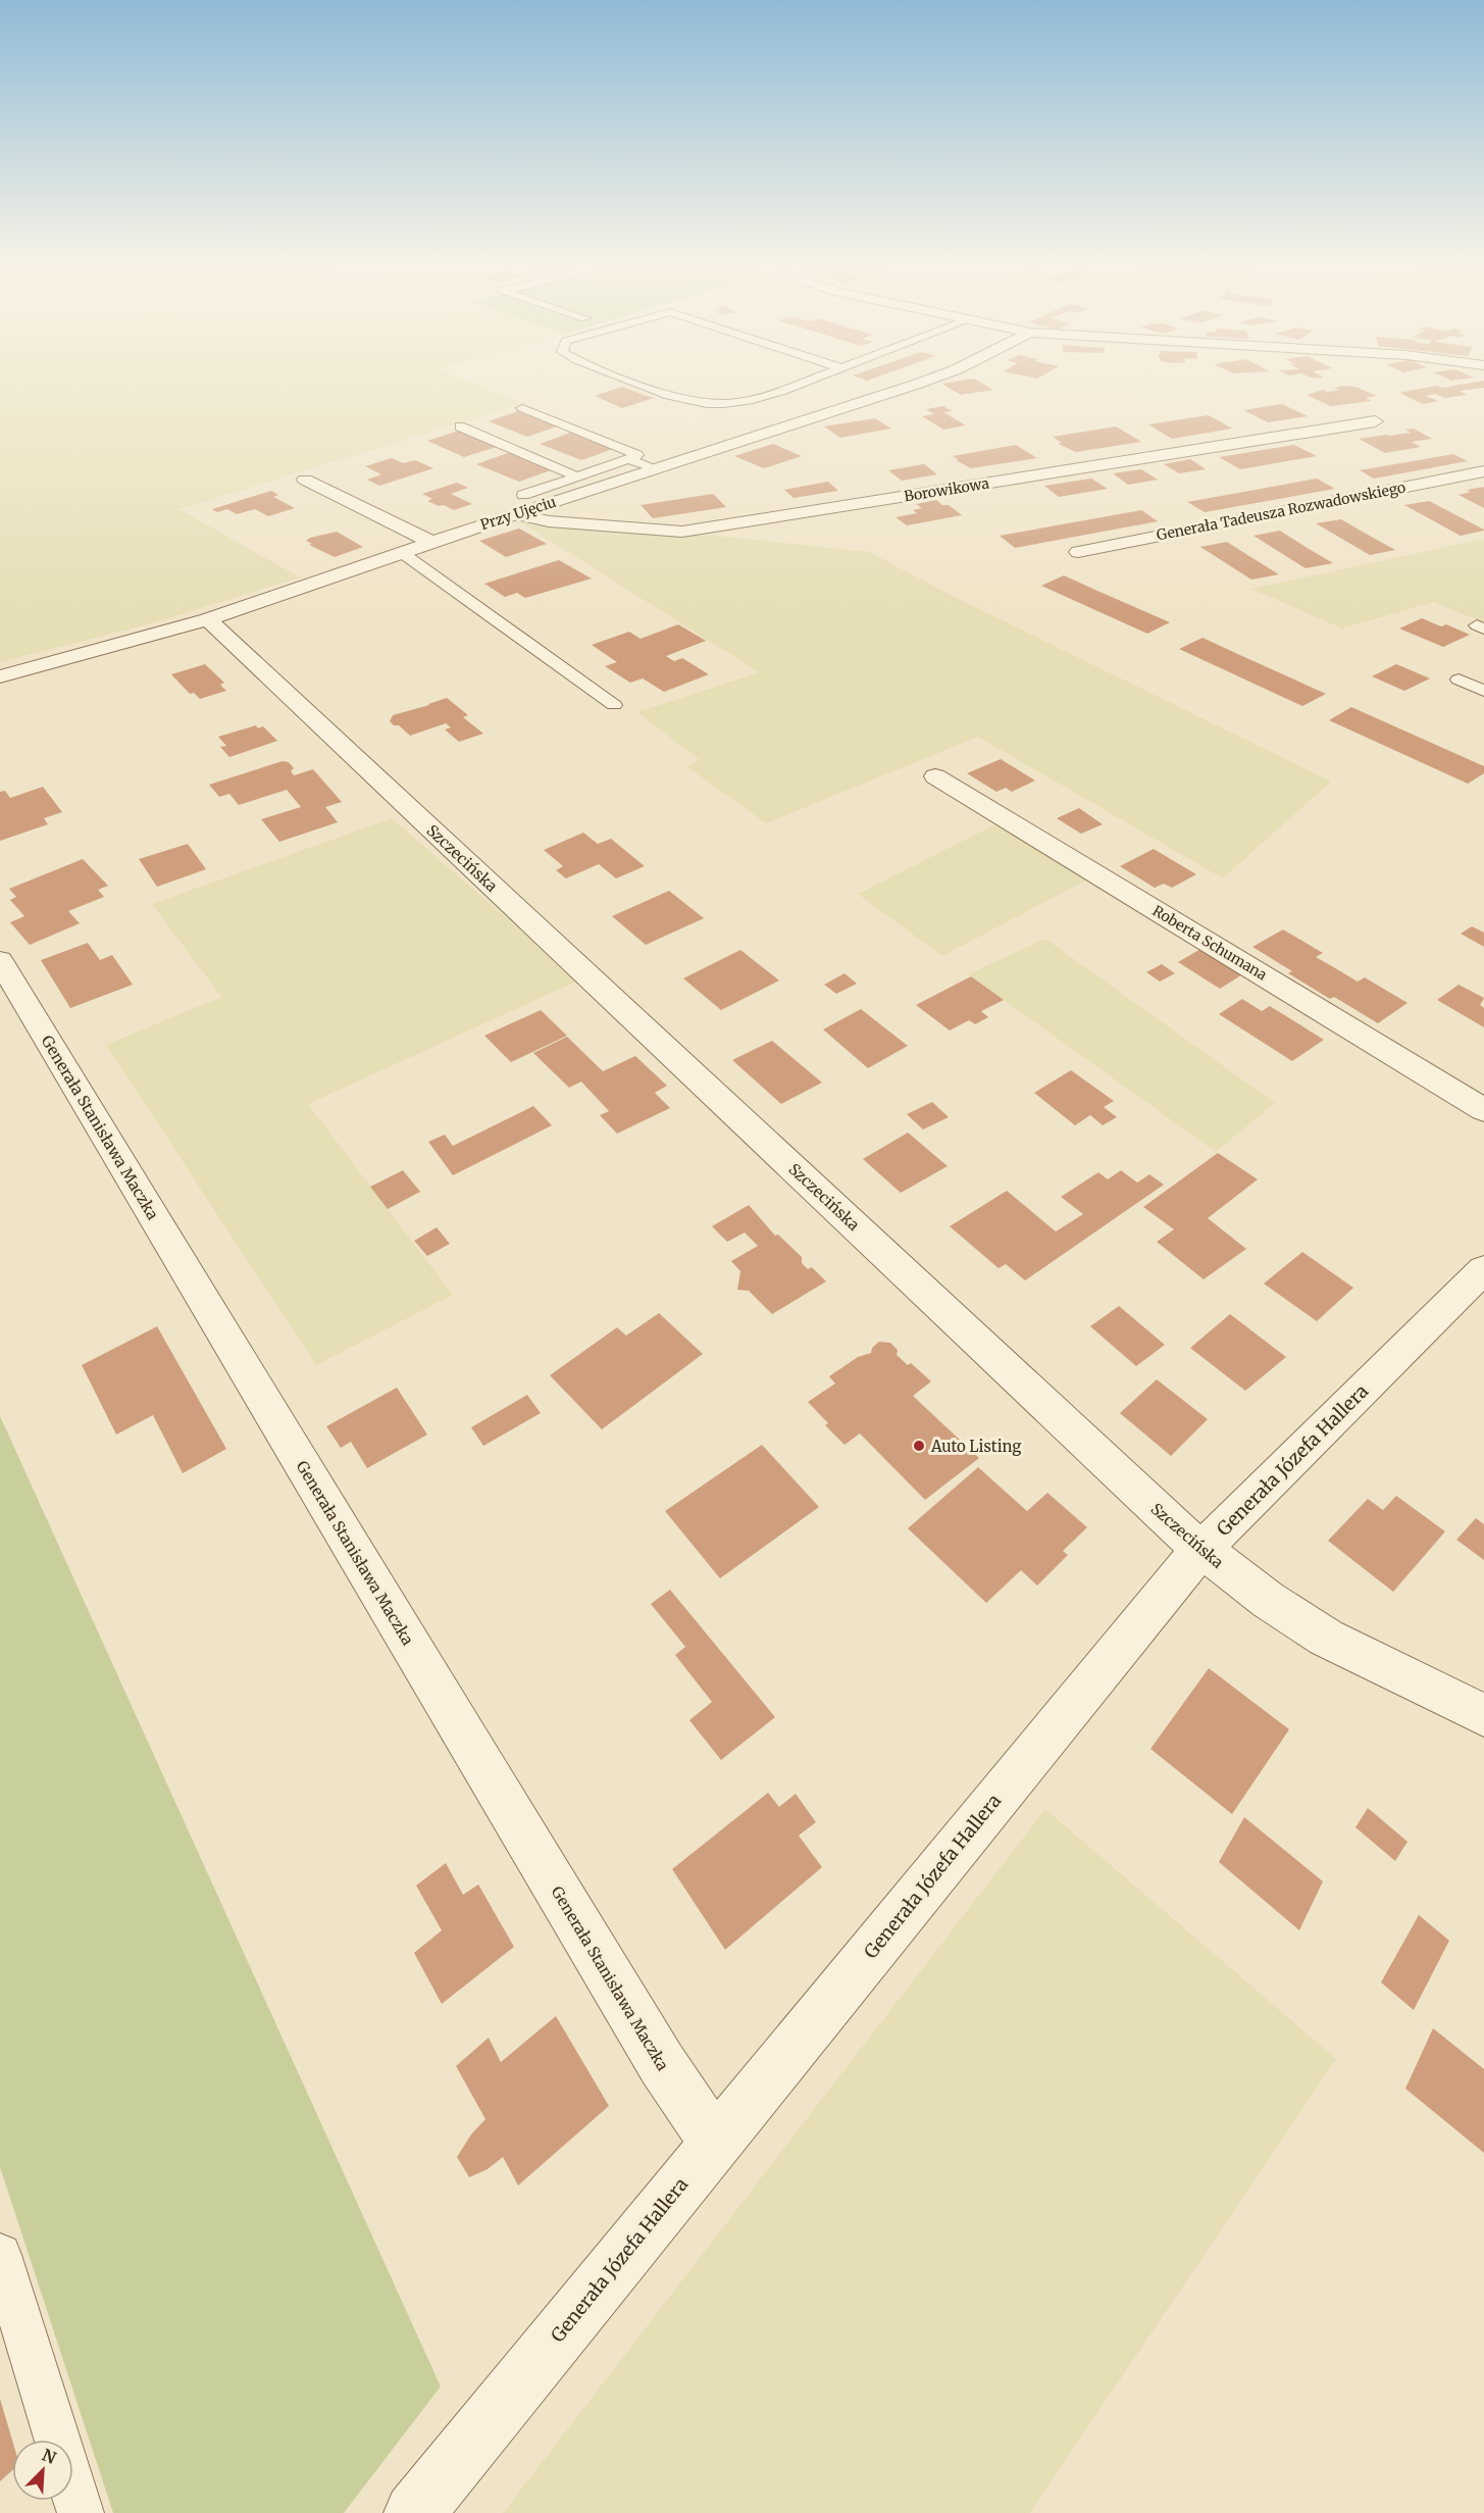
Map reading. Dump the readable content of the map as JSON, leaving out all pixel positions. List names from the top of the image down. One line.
{"streets":{"street":["Borowikowa","Generała Tadeusza Rozwadowskiego","Przy Ujęciu","Szczecińska","Roberta Schumana","Generała Stanisława Maczka","Generała Józefa Hallera"]},"crossings":[["Borowikowa","Przy Ujęciu"],["Przy Ujęciu","Szczecińska"],["Szczecińska","Generała Józefa Hallera"],["Generała Stanisława Maczka","Generała Józefa Hallera"]],"places":["Auto Listing"],"north":"top right"}
